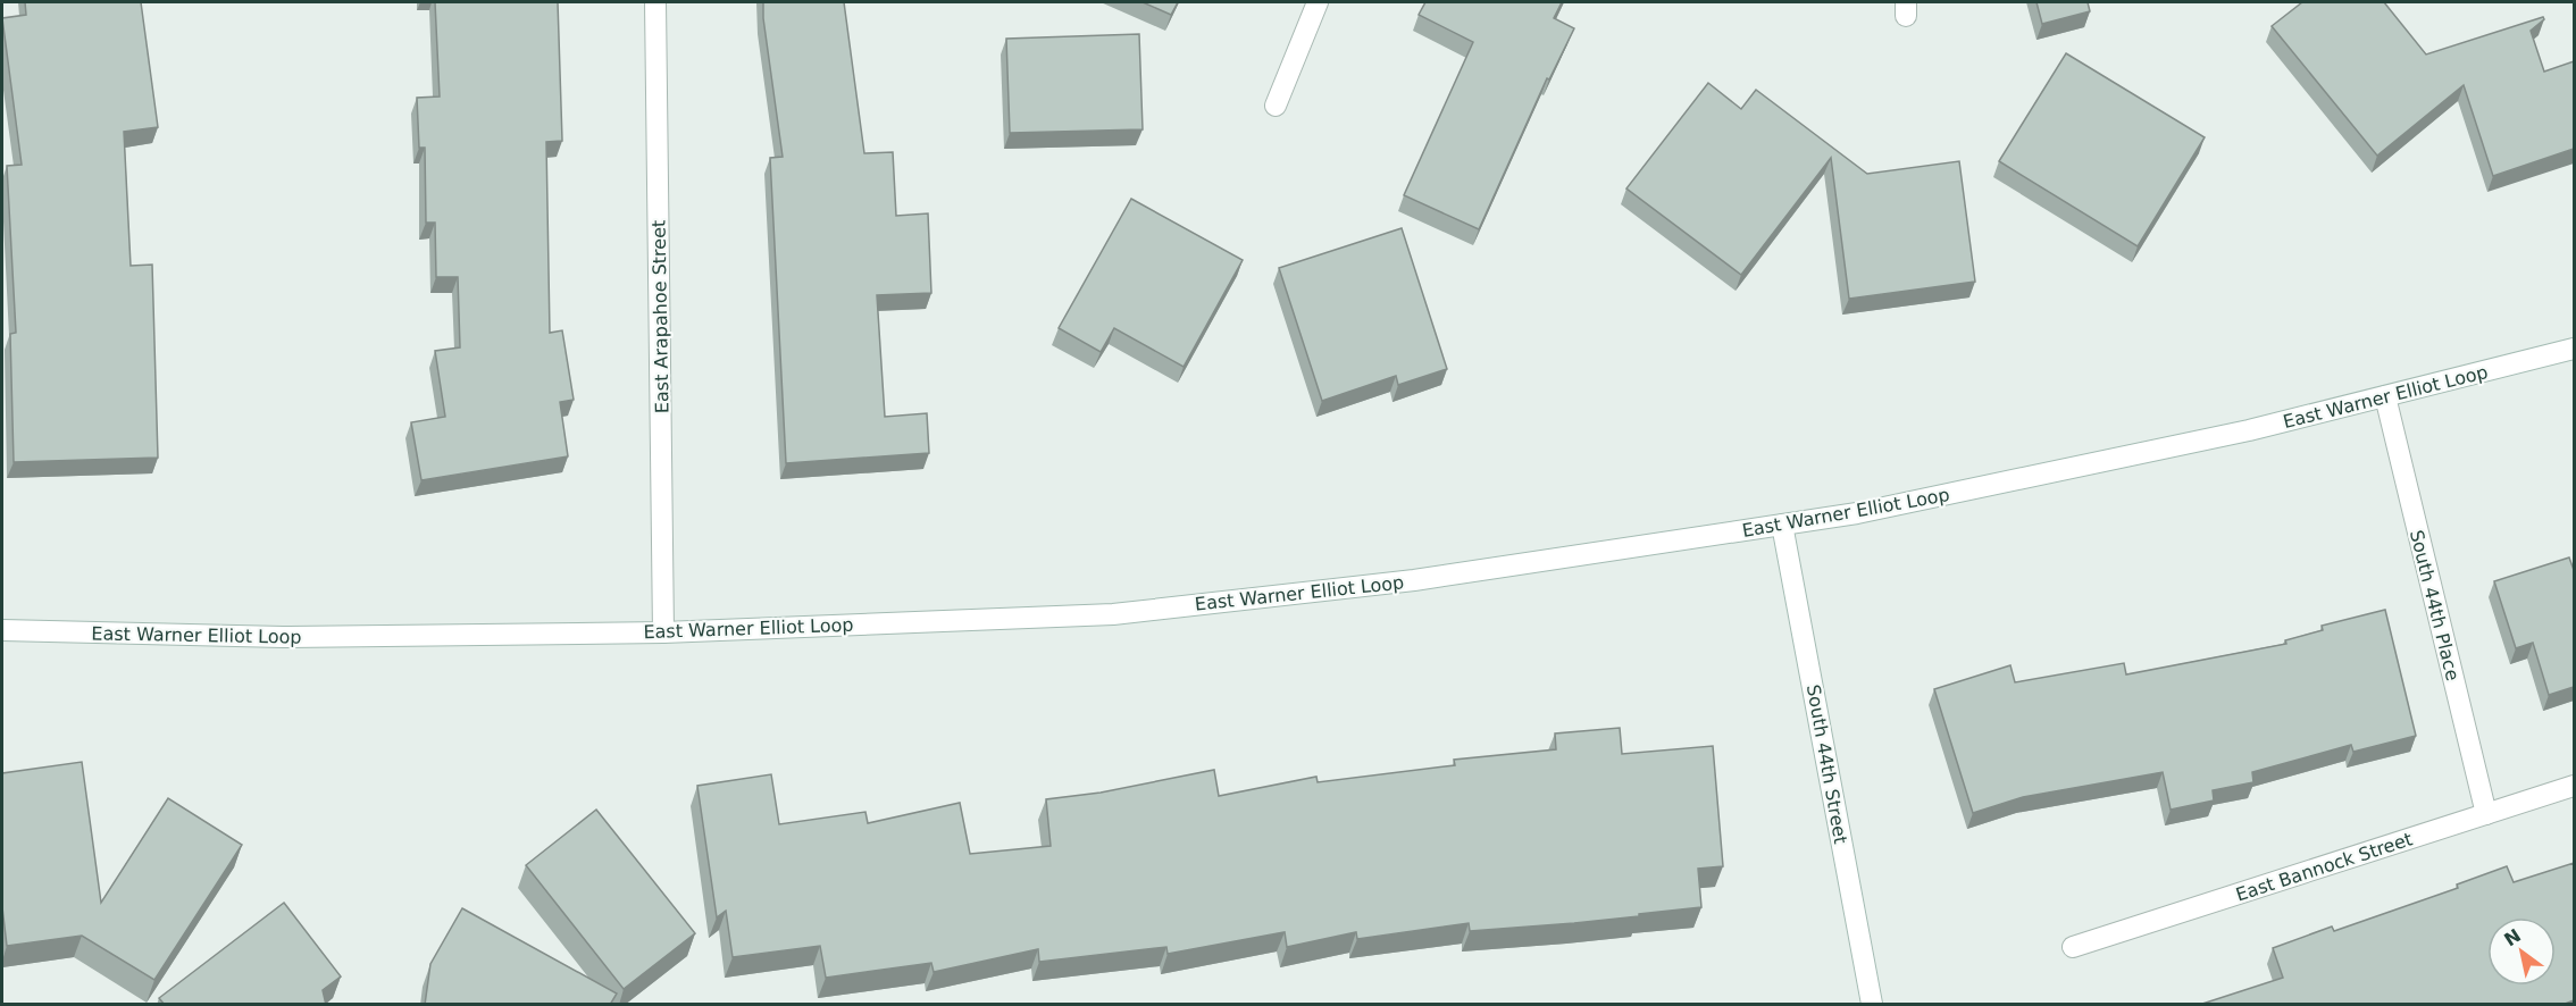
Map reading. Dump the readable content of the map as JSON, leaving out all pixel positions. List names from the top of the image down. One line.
{"streets":{"main road":["East Arapahoe Street","East Warner Elliot Loop","South 44th Place","South 44th Street","East Bannock Street"]},"crossings":[["East Arapahoe Street","East Warner Elliot Loop"],["East Warner Elliot Loop","South 44th Place"],["East Warner Elliot Loop","South 44th Street"],["South 44th Place","East Bannock Street"]],"north":"top left"}
